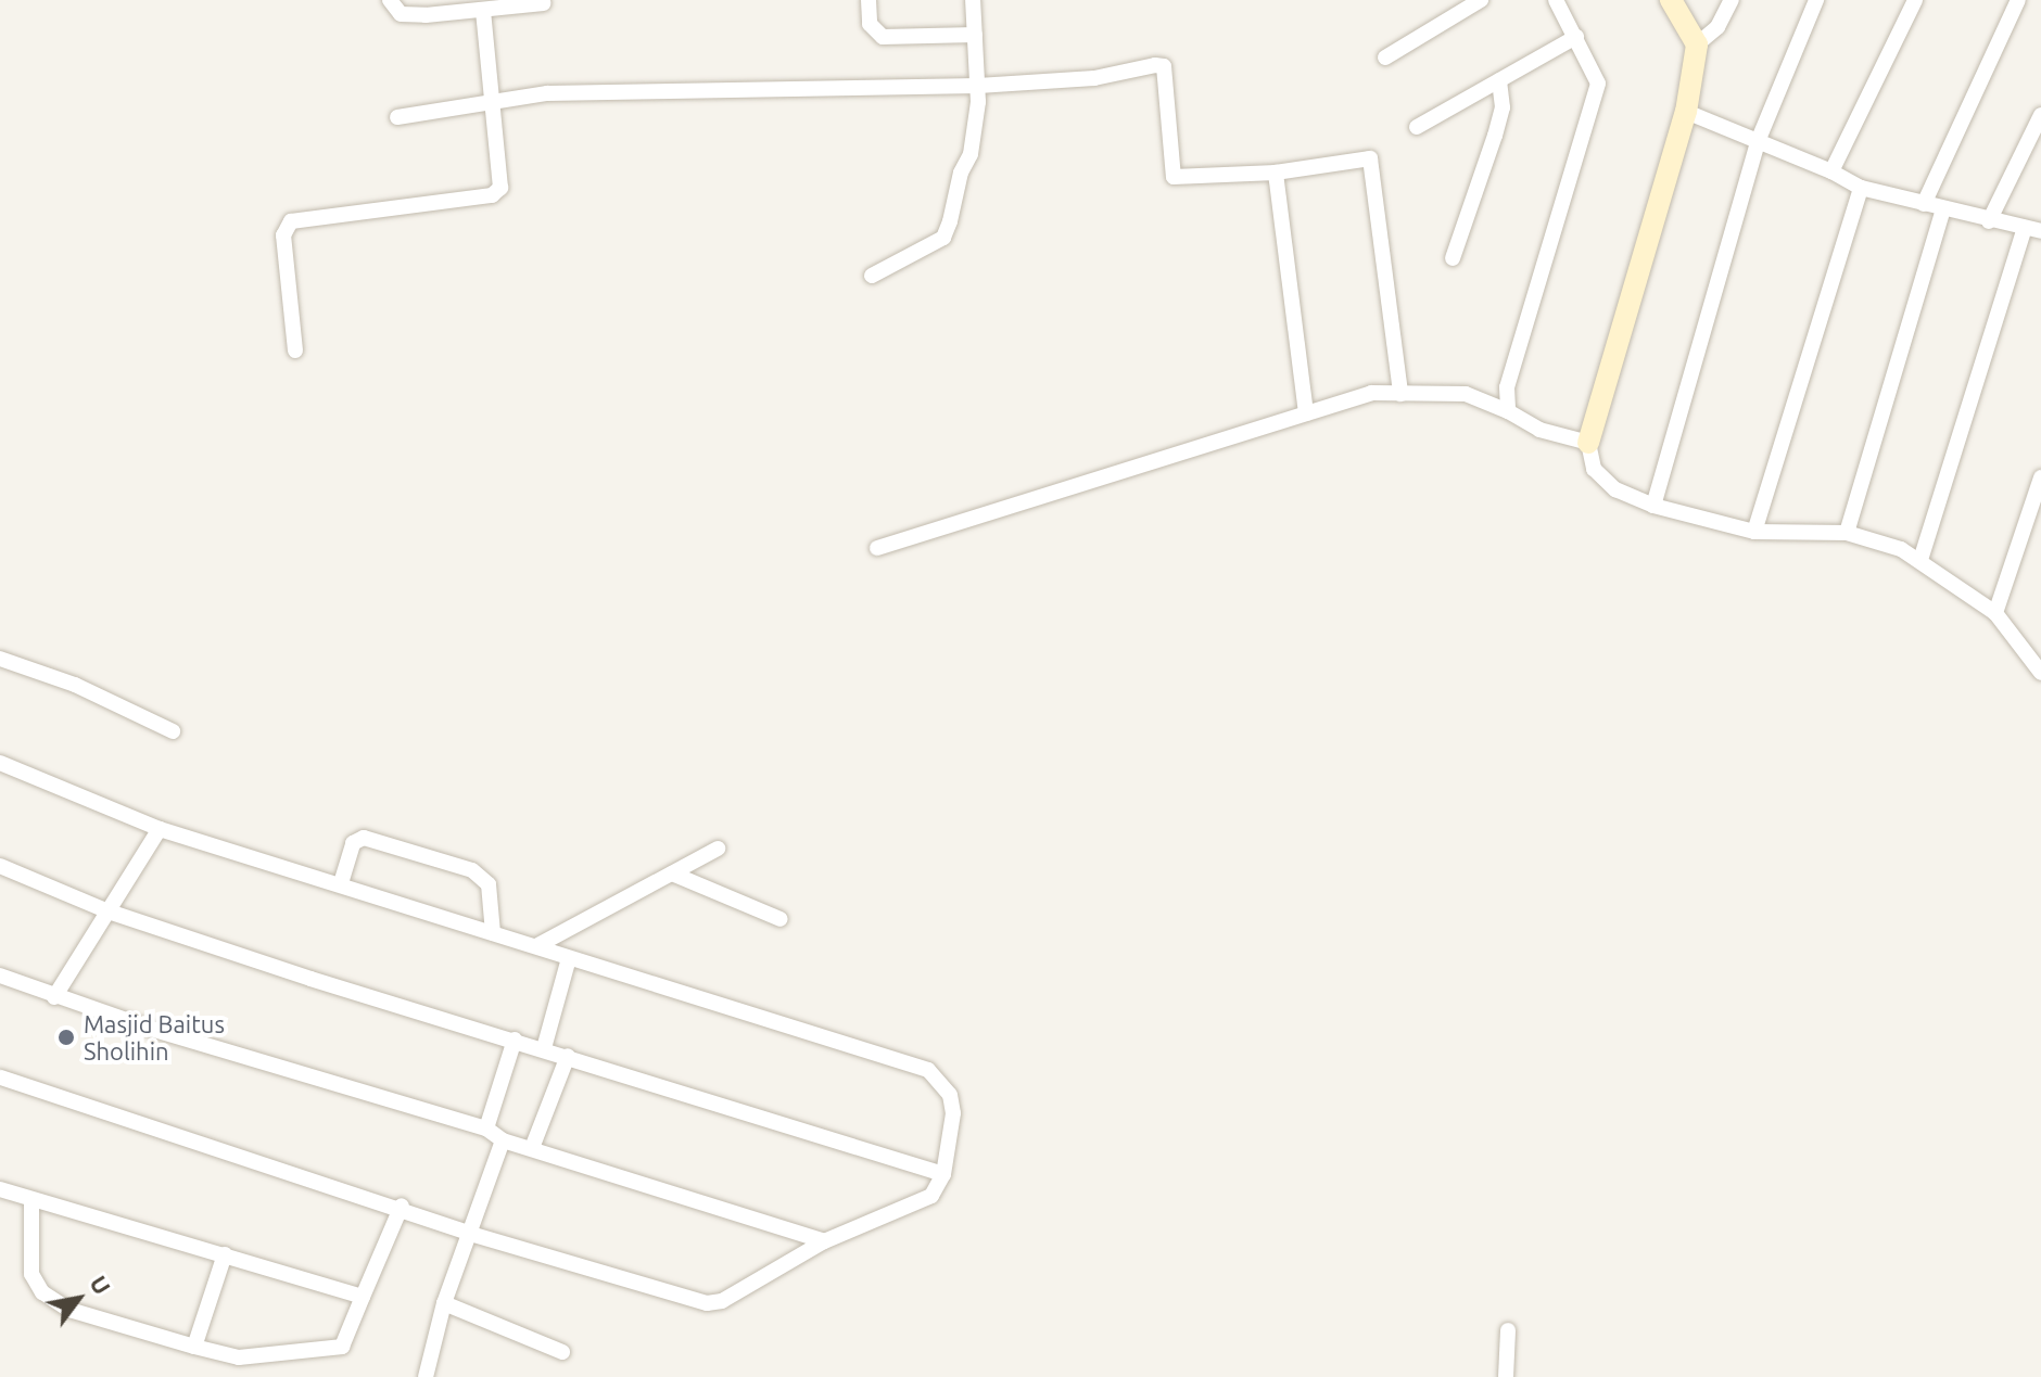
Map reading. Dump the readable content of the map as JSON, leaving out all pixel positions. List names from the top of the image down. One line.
{"places":["Masjid Baitus Sholihin"],"north":"top right"}
